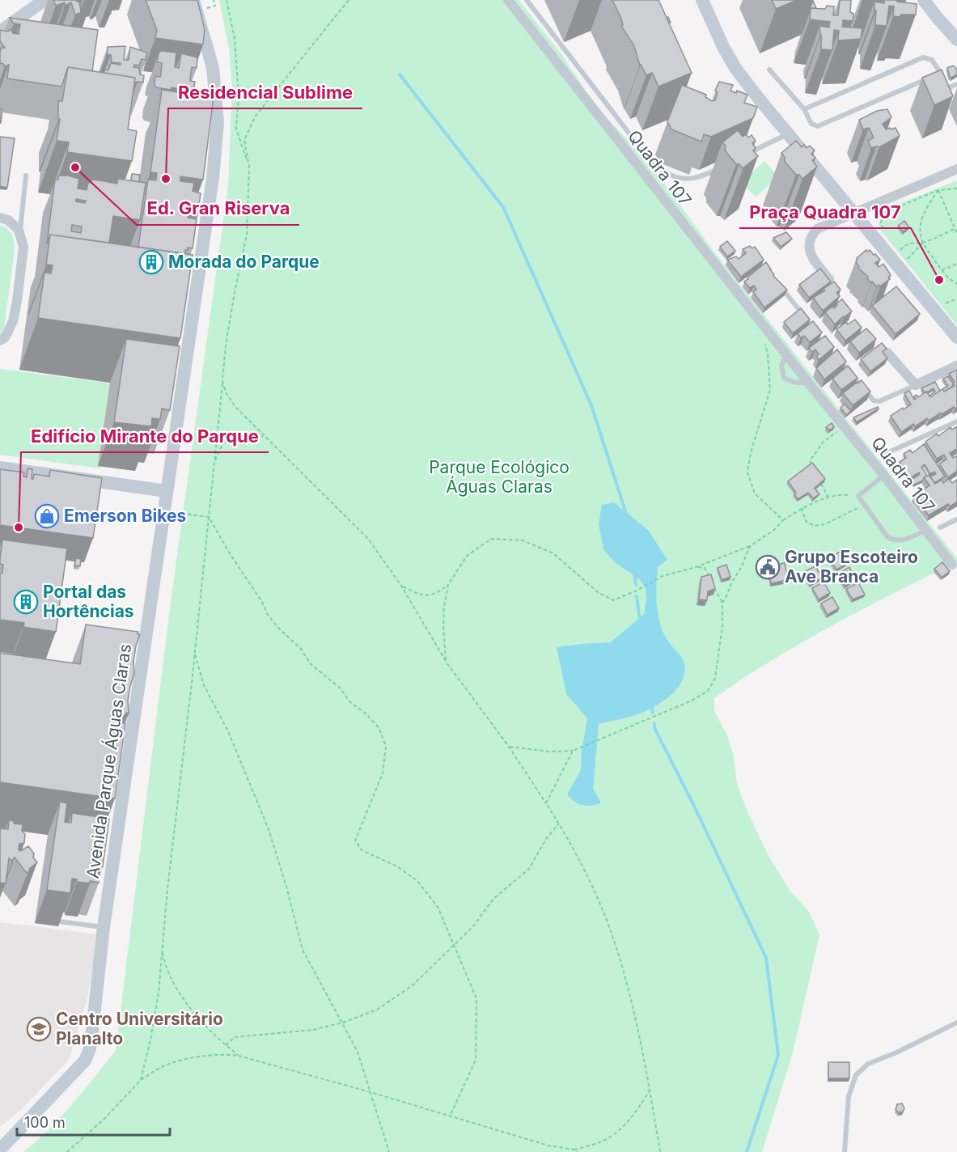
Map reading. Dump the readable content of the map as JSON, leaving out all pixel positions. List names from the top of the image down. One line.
{"streets":{"street":["Quadra 107","Avenida Parque Águas Claras"]},"parks":["Parque Ecológico Águas Claras"],"places":{"other":["Ed. Gran Riserva","Residencial Sublime","Praça Quadra 107","Edifício Mirante do Parque"],"building":["Morada do Parque","Portal das Hortências"],"shop":["Emerson Bikes"],"public building":["Grupo Escoteiro Ave Branca"],"school or university":["Centro Universitário Planalto"]},"scale_bar":"100 m"}
